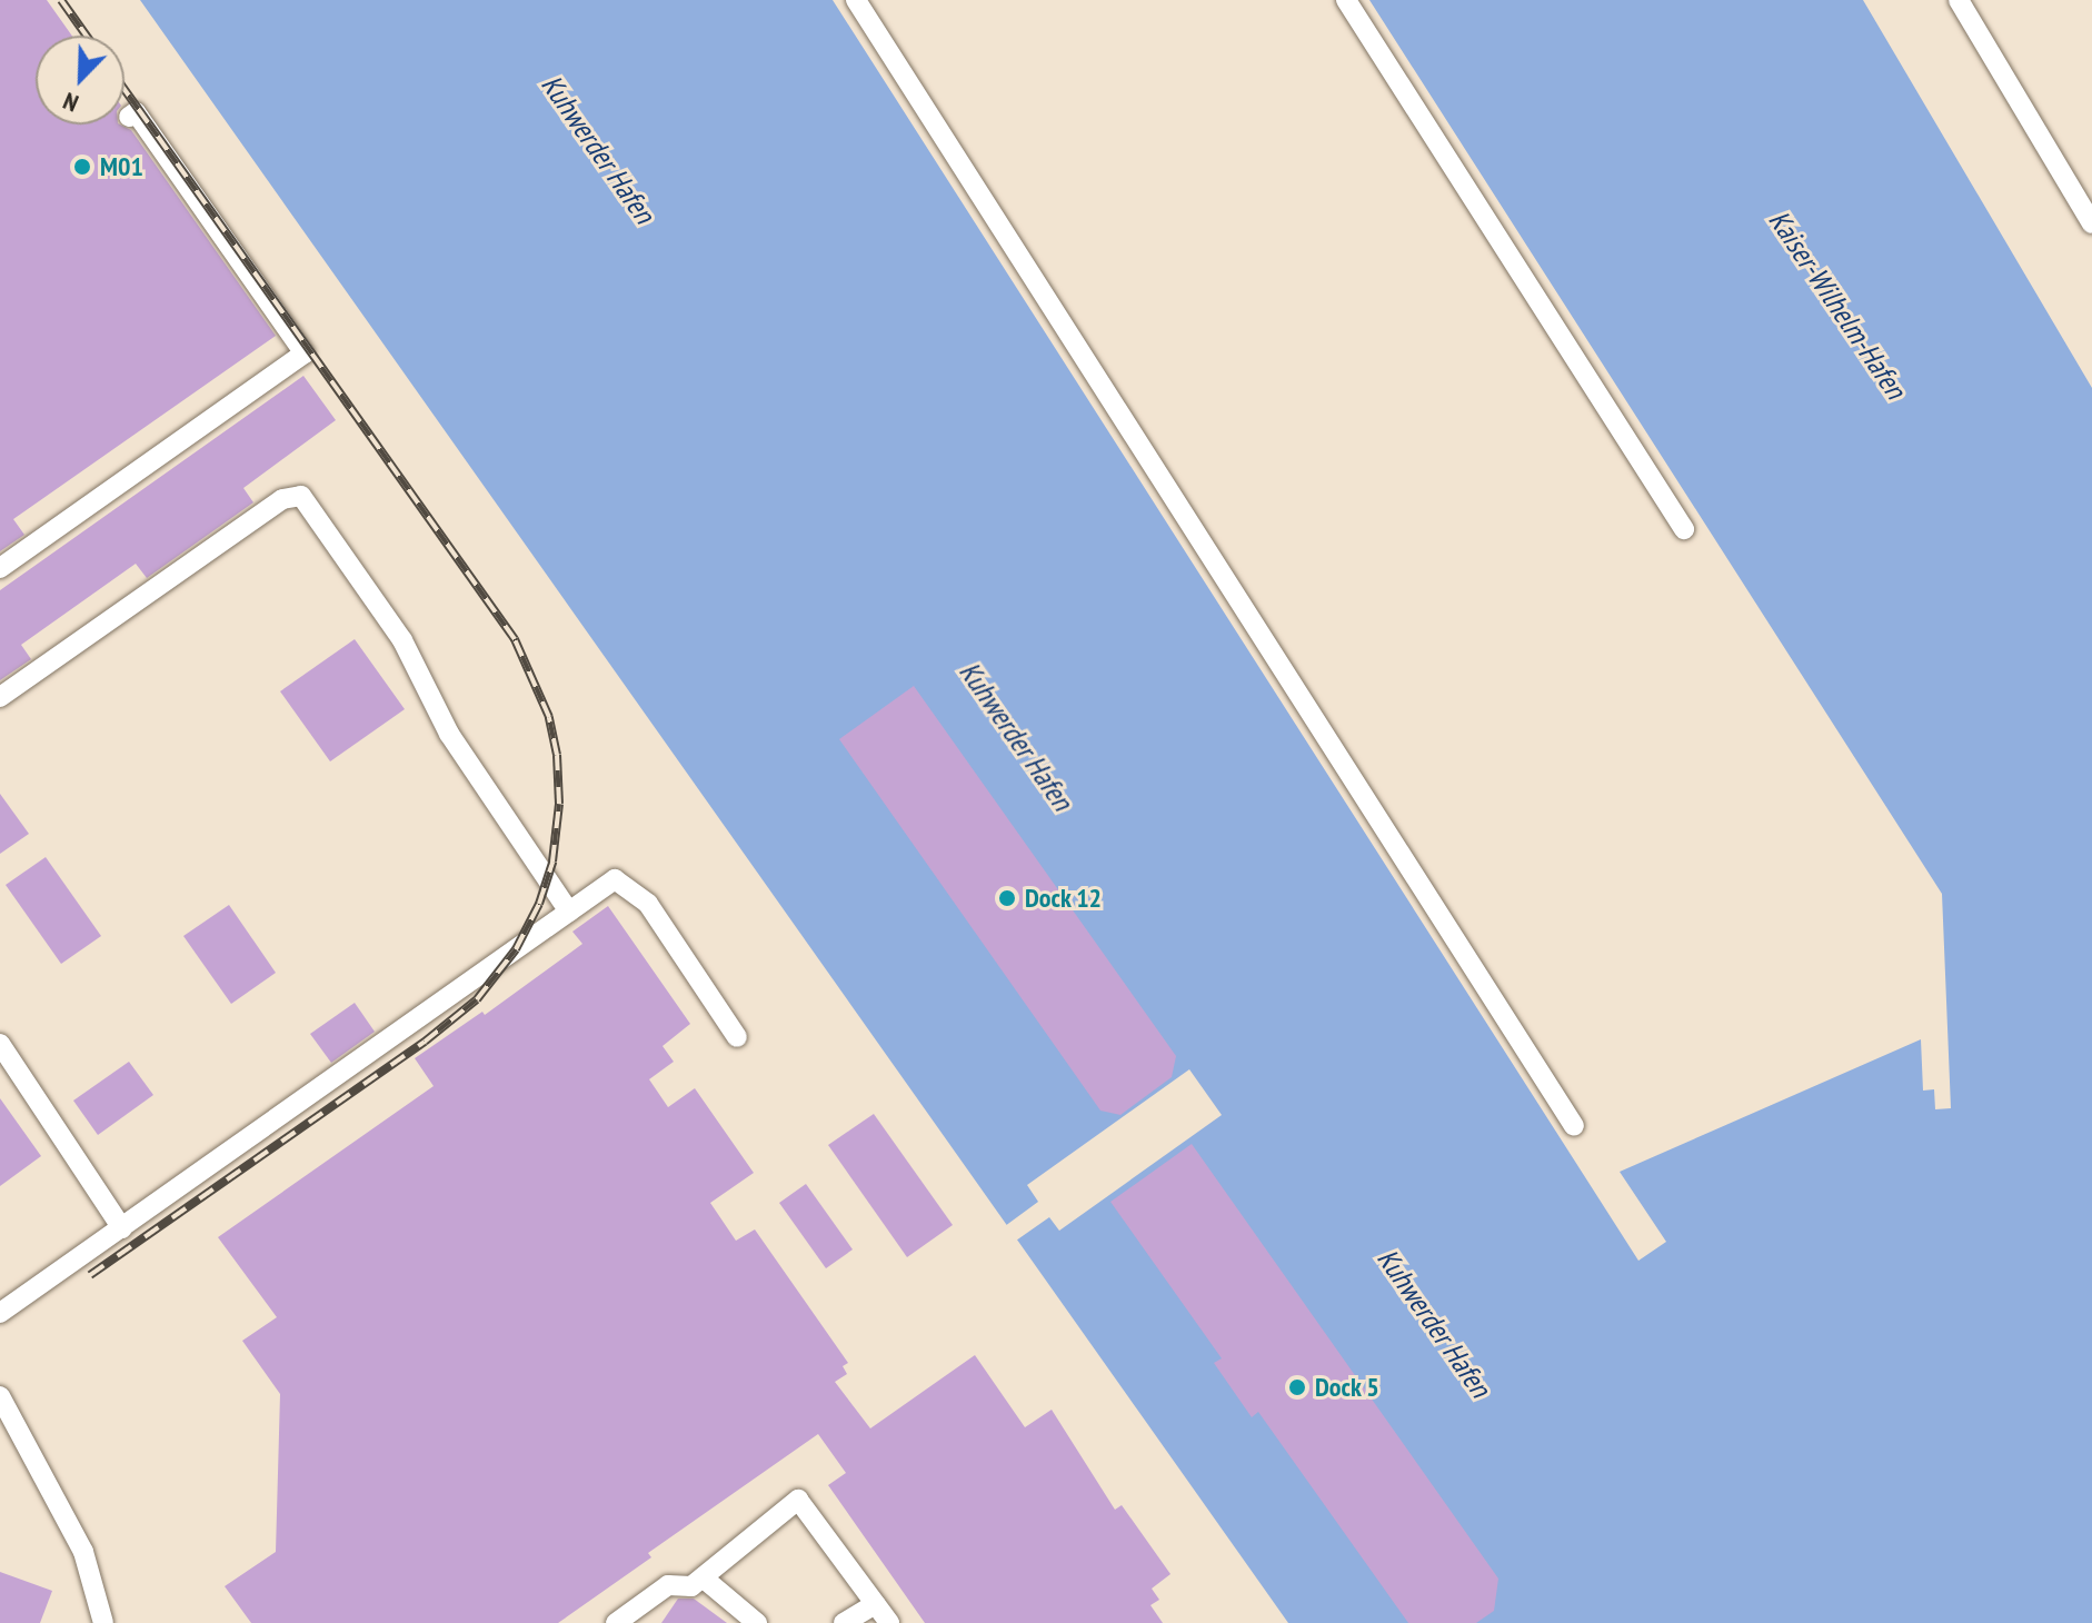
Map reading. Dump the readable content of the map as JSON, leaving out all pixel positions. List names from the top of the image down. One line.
{"water":["Kuhwerder Hafen","Kaiser-Wilhelm-Hafen"],"places":["M01","Dock 12","Dock 5"],"north":"bottom left"}
